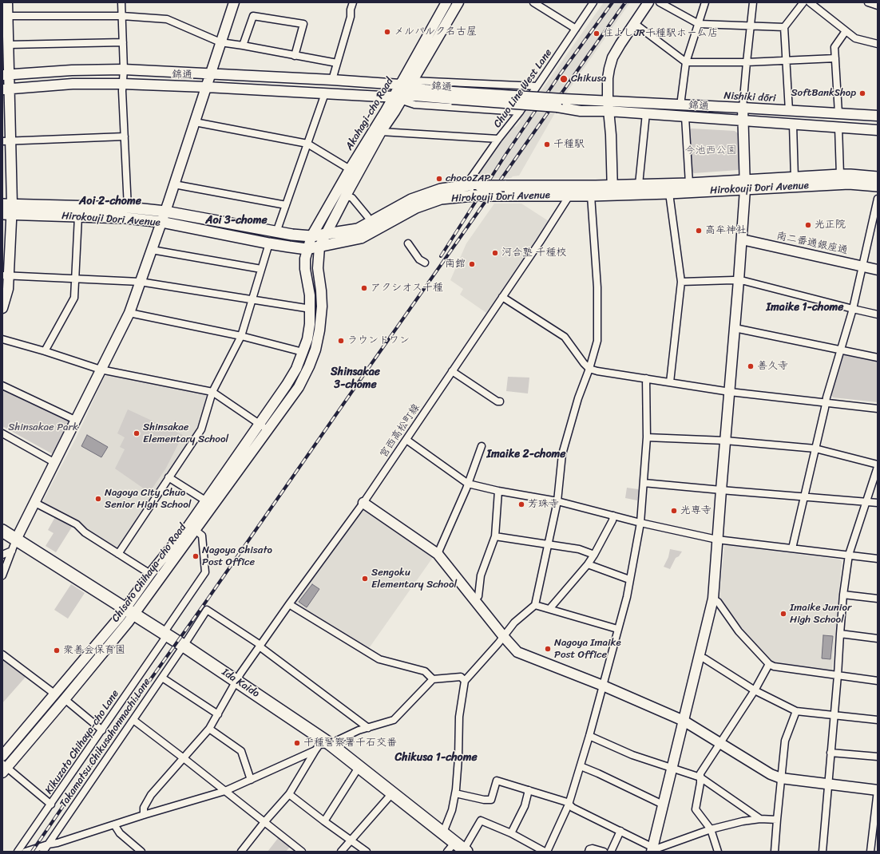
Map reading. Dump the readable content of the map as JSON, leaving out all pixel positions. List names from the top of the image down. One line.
{"streets":{"highway":["Ida Kaido"],"main road":["Hirokouji Dori Avenue"],"street":["錦通","Chuo Line West Lane","Nishiki dōri","Akahagi-cho Road","南二番通銀座通","宮西高松町線","Chisato Chihaya-cho Road","Kikuzato Chihaya-cho Lane","Takamatsu Chikusahonmachi Lane"]},"crossings":[["錦通","Nishiki dōri"],["錦通","Akahagi-cho Road"],["Chuo Line West Lane","Hirokouji Dori Avenue"],["Akahagi-cho Road","Hirokouji Dori Avenue"],["Akahagi-cho Road","Chisato Chihaya-cho Road"],["Hirokouji Dori Avenue","宮西高松町線"],["Hirokouji Dori Avenue","Chisato Chihaya-cho Road"],["宮西高松町線","Ida Kaido"],["宮西高松町線","Takamatsu Chikusahonmachi Lane"],["Chisato Chihaya-cho Road","Ida Kaido"],["Chisato Chihaya-cho Road","Kikuzato Chihaya-cho Lane"],["Ida Kaido","Kikuzato Chihaya-cho Lane"],["Ida Kaido","Takamatsu Chikusahonmachi Lane"]],"districts":["Aoi 2-chome","Aoi 3-chome","Imaike 1-chome","Shinsakae 3-chome","Imaike 2-chome","Chikusa 1-chome"],"parks":["今池西公園","Shinsakae Park"],"places":["メルパルク名古屋","住よしJR千種駅ホーム店","Chikusa","SoftBankShop","千種駅","chocoZAP","光正院","高牟神社","河合塾 千種校","南館","アクシオス千種","ラウンドワン","善久寺","Shinsakae Elementary School","Nagoya City Chuo Senior High School","芳珠寺","光専寺","Nagoya Chisato Post Office","Sengoku Elementary School","Imaike Junior High School","Nagoya Imaike Post Office","衆善会保育園","千種警察署千石交番"]}
